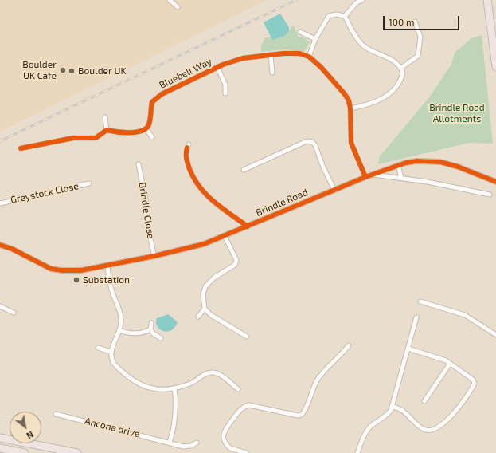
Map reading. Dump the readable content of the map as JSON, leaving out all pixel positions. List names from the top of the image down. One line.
{"streets":{"street":["Bluebell Way","Greystock Close","Brindle Road","Brindle Close","Ancona drive"]},"crossings":[["Bluebell Way","Brindle Road"],["Brindle Road","Brindle Close"]],"parks":["Brindle Road Allotments"],"places":["Boulder UK Cafe","Boulder UK","Substation"],"scale_bar":"100 m","north":"bottom right"}
